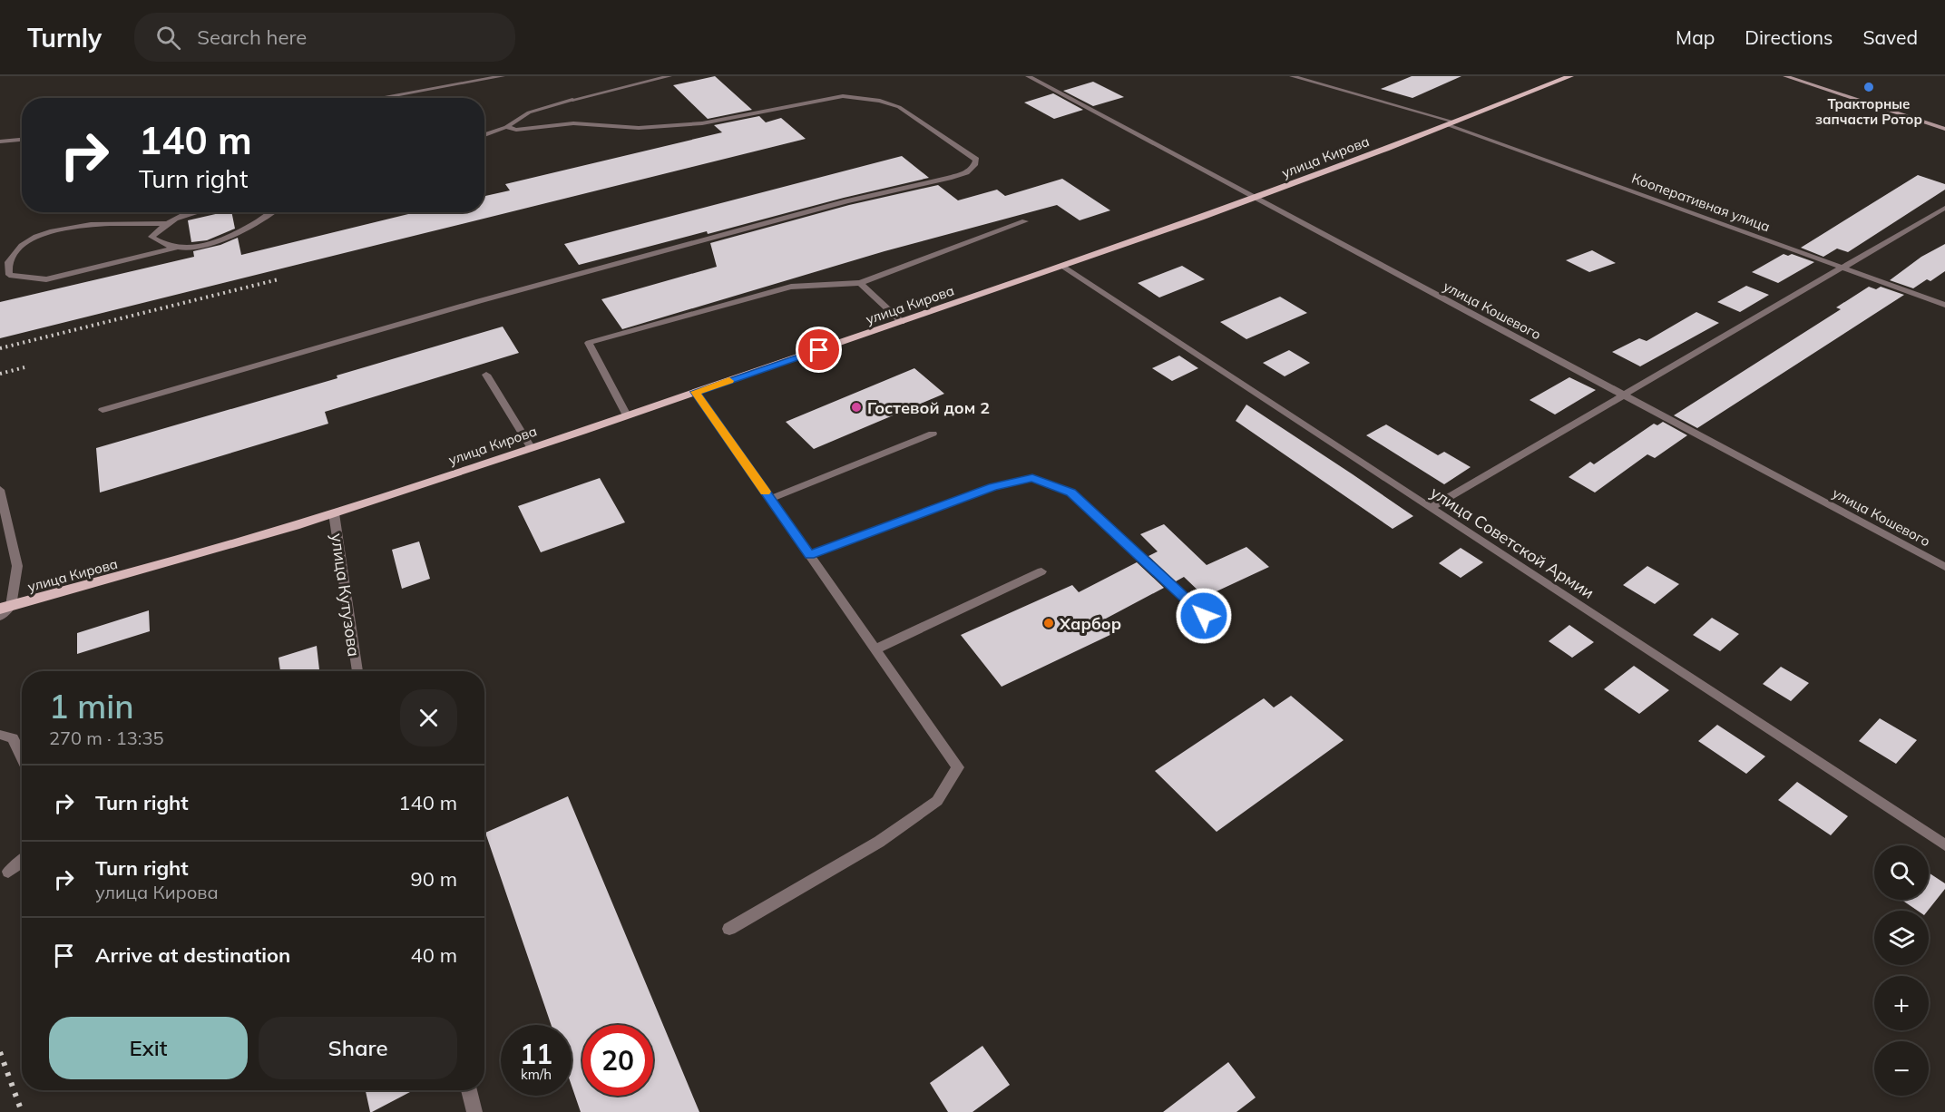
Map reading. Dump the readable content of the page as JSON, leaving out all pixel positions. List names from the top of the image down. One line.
{"streets":{"main road":["улица Кирова"],"street":["Кооперативная улица","улица Кошевого","улица Советской Армии","улица Кутузова"]},"crossings":[["улица Кирова","Кооперативная улица"],["улица Кирова","улица Кошевого"],["улица Кирова","улица Советской Армии"],["улица Кирова","улица Кутузова"]],"places":["Тракторные запчасти Ротор","Гостевой дом 2","Харбор"],"page":{"header":"Turnly","search":"Search here","nav":["Map","Directions","Saved"],"turn":["140 m","Turn right"],"heading":["1 min","270 m · 13:35"],"list":[{"name":"Turn right","value":"140 m"},{"name":"Turn right","note":"улица Кирова","value":"90 m"},{"name":"Arrive at destination","value":"40 m"}],"map_buttons":["+","−"],"buttons":["Exit","Share"],"speed":"11 km/h","limit":"20"}}
